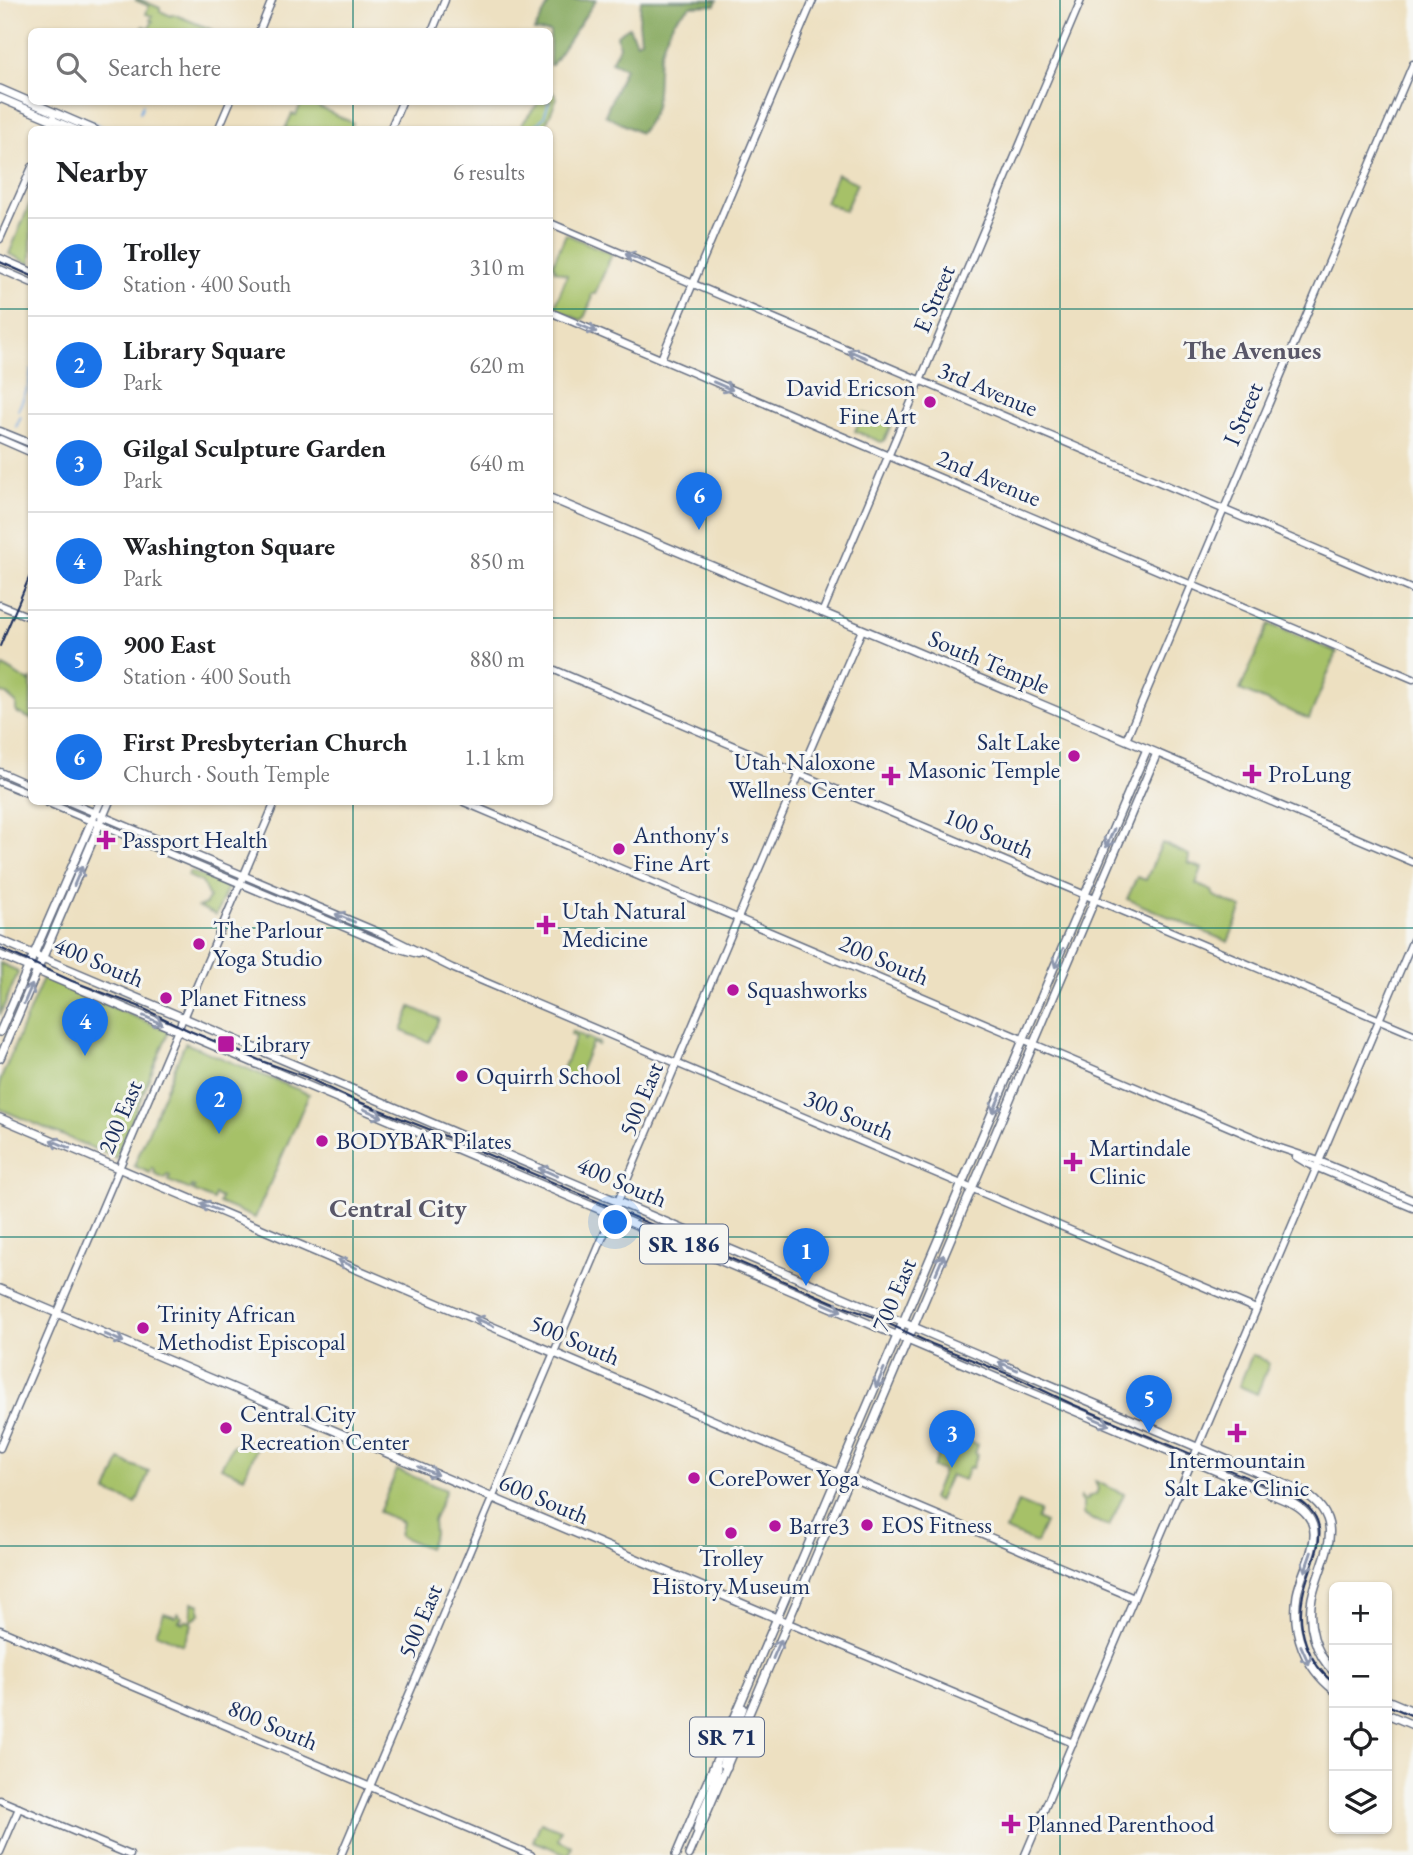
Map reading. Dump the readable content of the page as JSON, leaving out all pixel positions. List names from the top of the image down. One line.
{"streets":{"main road":["South Temple","400 South","SR 186","700 East","500 South","600 South","SR 71"],"street":["E Street","3rd Avenue","I Street","2nd Avenue","100 South","200 South","500 East","300 South","200 East","800 South"]},"crossings":[["E Street","3rd Avenue"],["E Street","2nd Avenue"],["E Street","South Temple"],["3rd Avenue","I Street"],["I Street","2nd Avenue"],["I Street","South Temple"],["South Temple","500 East"],["South Temple","700 East"],["100 South","500 East"],["100 South","700 East"],["200 South","500 East"],["200 South","700 East"],["400 South","500 East"],["400 South","200 East"],["400 South","700 East"],["500 East","300 South"],["500 East","500 South"],["500 East","600 South"],["500 East","800 South"],["300 South","200 East"],["300 South","700 East"],["200 East","500 South"],["200 East","600 South"],["700 East","500 South"],["700 East","600 South"]],"one_way":["3rd Avenue","2nd Avenue","500 South","600 South"],"districts":["The Avenues","Central City"],"places":{"other":["David Ericson Fine Art","Salt Lake Masonic Temple","Anthony's Fine Art","The Parlour Yoga Studio","Squashworks","Planet Fitness","Oquirrh School","BODYBAR Pilates","Trinity African Methodist Episcopal","Central City Recreation Center","CorePower Yoga","EOS Fitness","Barre3","Trolley History Museum"],"health":["ProLung","Utah Naloxone Wellness Center","Passport Health","Utah Natural Medicine","Martindale Clinic","Intermountain Salt Lake Clinic","Planned Parenthood"],"transit":["Library"]},"page":{"search":"Search here","heading":["Nearby","6 results"],"list":[{"mark":"1","name":"Trolley","note":"Station · 400 South","value":"310 m"},{"mark":"2","name":"Library Square","note":"Park","value":"620 m"},{"mark":"3","name":"Gilgal Sculpture Garden","note":"Park","value":"640 m"},{"mark":"4","name":"Washington Square","note":"Park","value":"850 m"},{"mark":"5","name":"900 East","note":"Station · 400 South","value":"880 m"},{"mark":"6","name":"First Presbyterian Church","note":"Church · South Temple","value":"1.1 km"}],"pins":["6","4","2","1","5","3"],"map_buttons":["+","−"]}}
